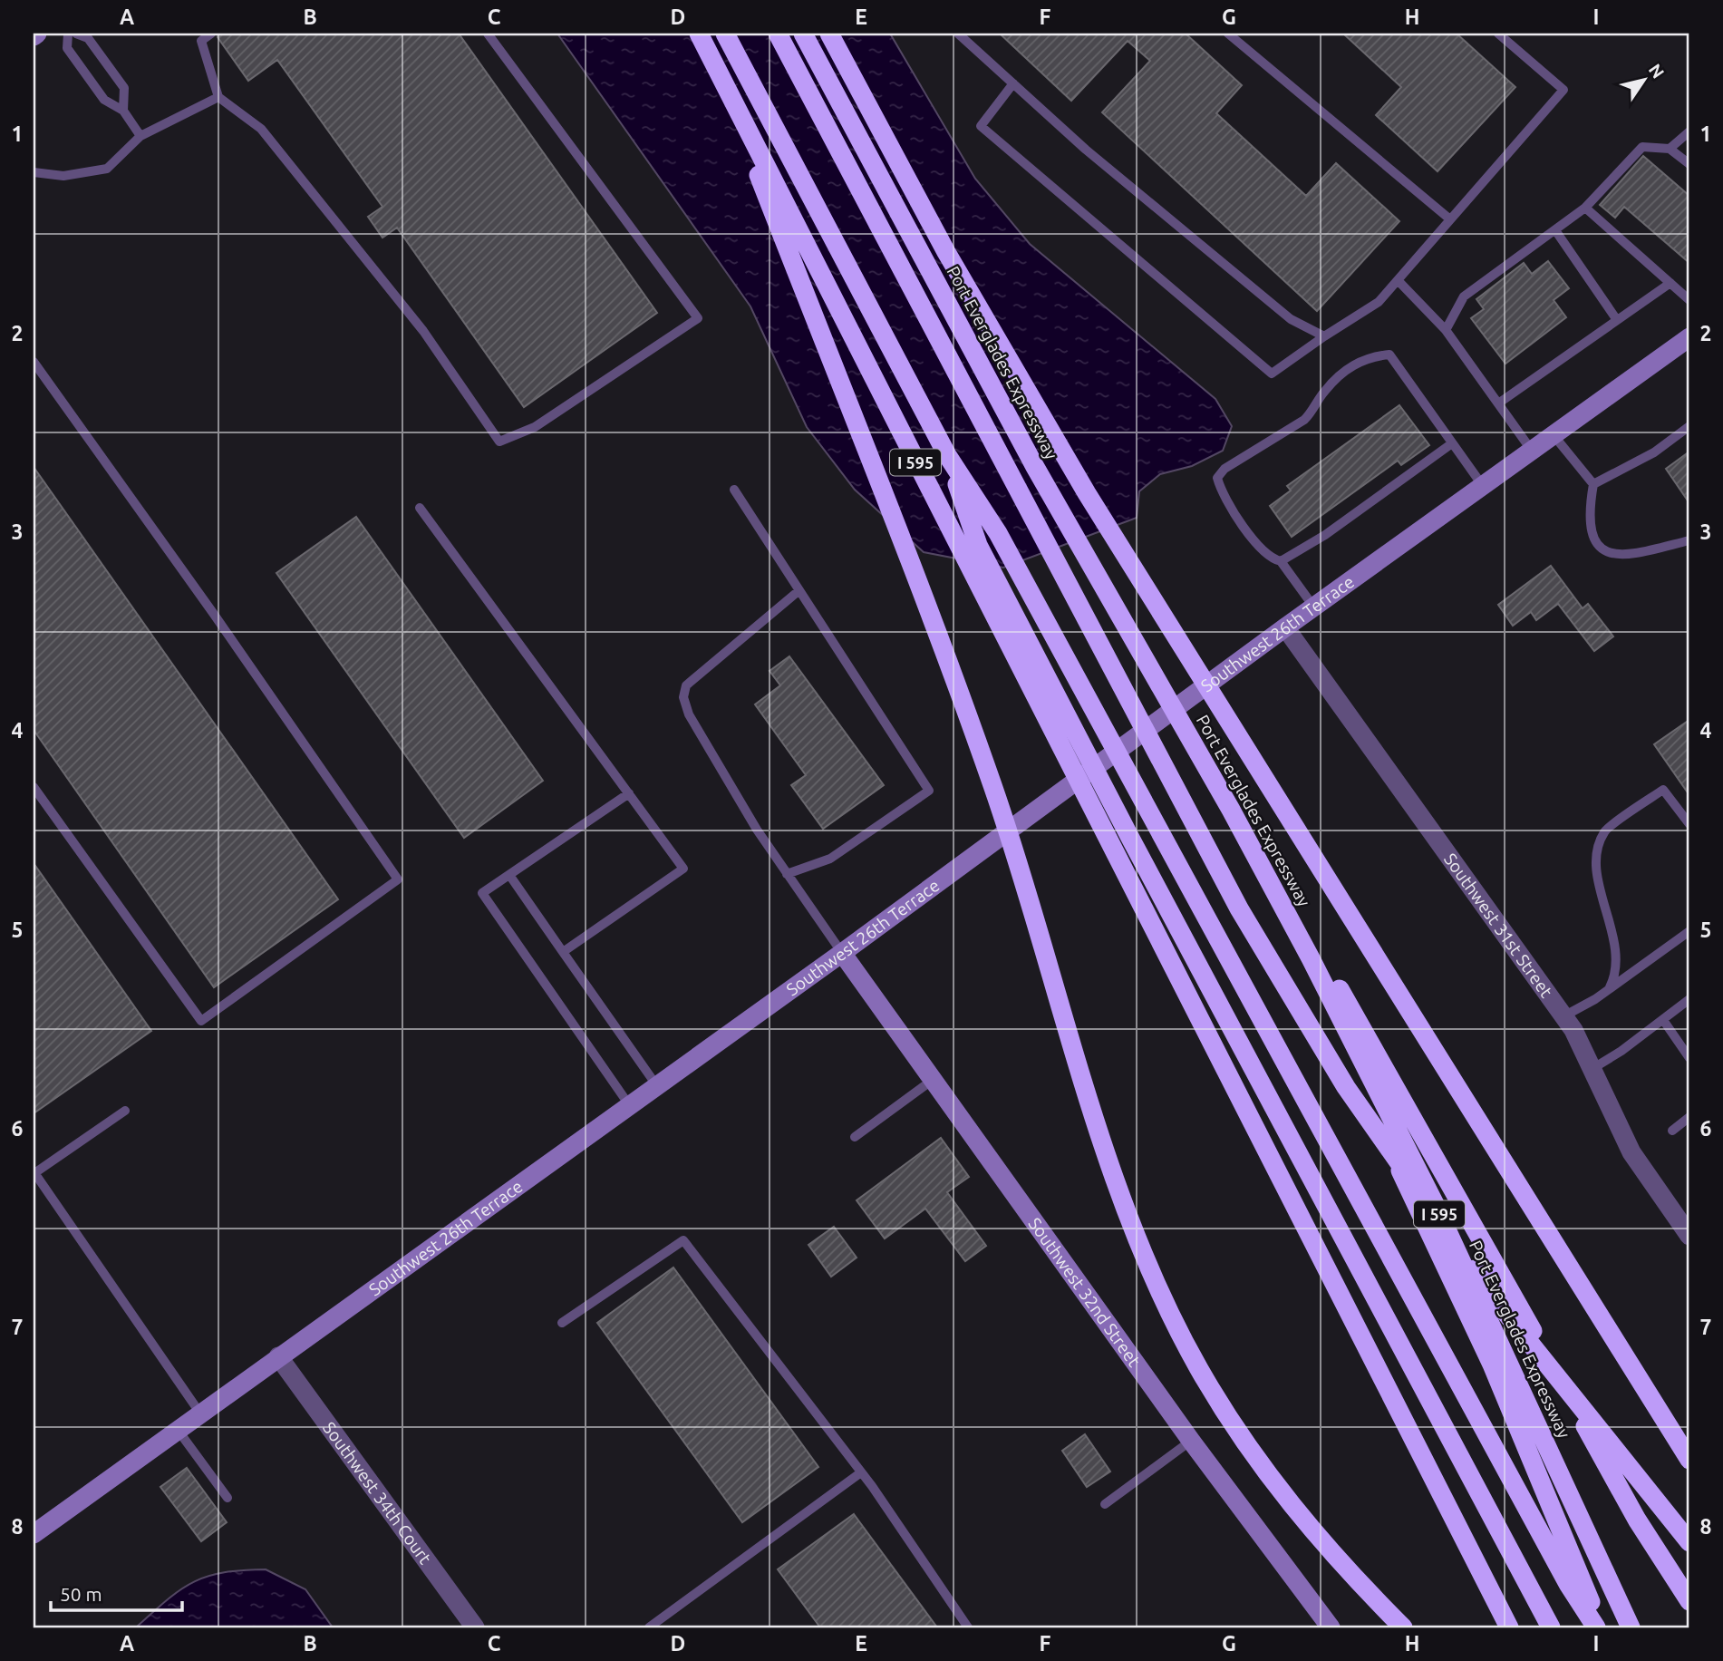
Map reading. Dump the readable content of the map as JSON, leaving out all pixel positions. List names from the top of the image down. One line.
{"streets":{"highway":["Port Everglades Expressway","I 595"],"street":["Southwest 26th Terrace","Southwest 31st Street","Southwest 32nd Street","Southwest 34th Court"]},"crossings":[["Southwest 26th Terrace","Southwest 31st Street"],["Southwest 26th Terrace","Southwest 32nd Street"],["Southwest 26th Terrace","Southwest 34th Court"]],"scale_bar":"50 m","north":"top right","grid":{"columns":["A","B","C","D","E","F","G","H","I"],"rows":["1","2","3","4","5","6","7","8"]}}
